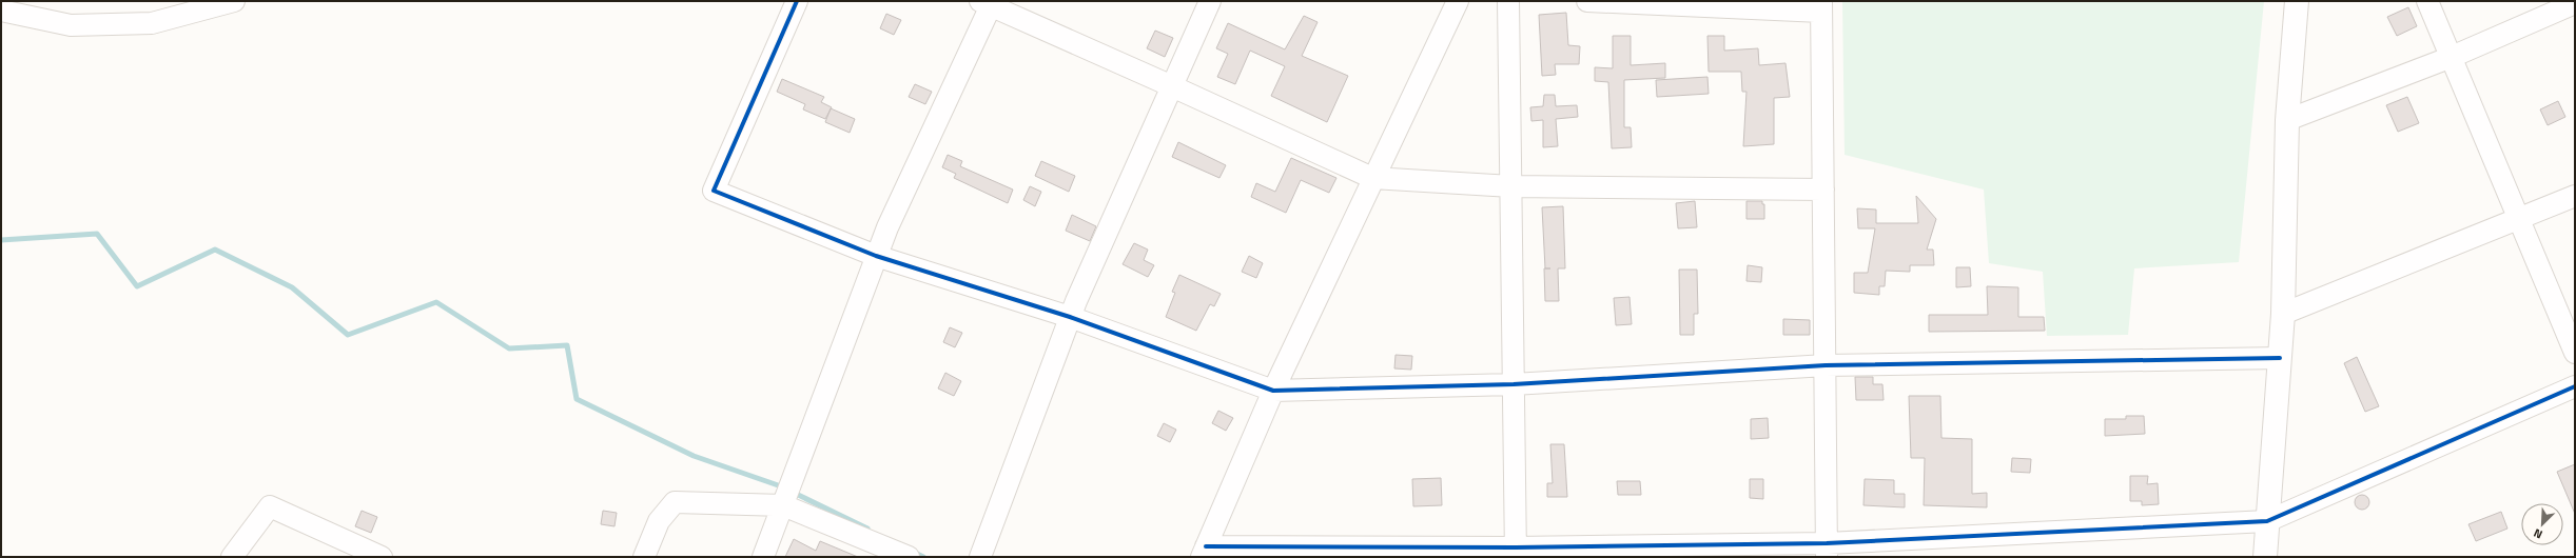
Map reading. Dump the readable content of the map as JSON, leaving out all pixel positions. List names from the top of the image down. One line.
{"north":"bottom left"}
